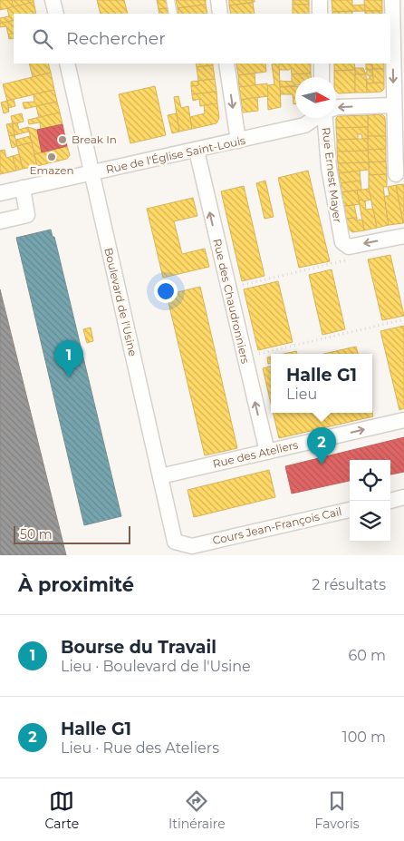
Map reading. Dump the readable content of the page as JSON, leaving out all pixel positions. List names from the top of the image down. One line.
{"streets":{"street":["Rue de l'Église Saint-Louis","Rue Ernest Mayer","Rue des Chaudronniers","Boulevard de l'Usine","Rue des Ateliers","Cours Jean-François Cail"]},"crossings":[["Rue de l'Église Saint-Louis","Rue des Chaudronniers"],["Rue de l'Église Saint-Louis","Boulevard de l'Usine"],["Rue des Chaudronniers","Rue des Ateliers"],["Boulevard de l'Usine","Rue des Ateliers"],["Boulevard de l'Usine","Cours Jean-François Cail"]],"one_way":["Rue des Chaudronniers","Rue des Ateliers"],"places":["Break In","Emazen"],"scale_bar":"50 m","north":"right","page":{"search":"Rechercher","pins":["1","2"],"popup":["Halle G1","Lieu"],"scale":"50 m","heading":["À proximité","2 résultats"],"list":[{"mark":"1","name":"Bourse du Travail","note":"Lieu · Boulevard de l'Usine","value":"60 m"},{"mark":"2","name":"Halle G1","note":"Lieu · Rue des Ateliers","value":"100 m"}],"nav":["Carte","Itinéraire","Favoris"]}}
